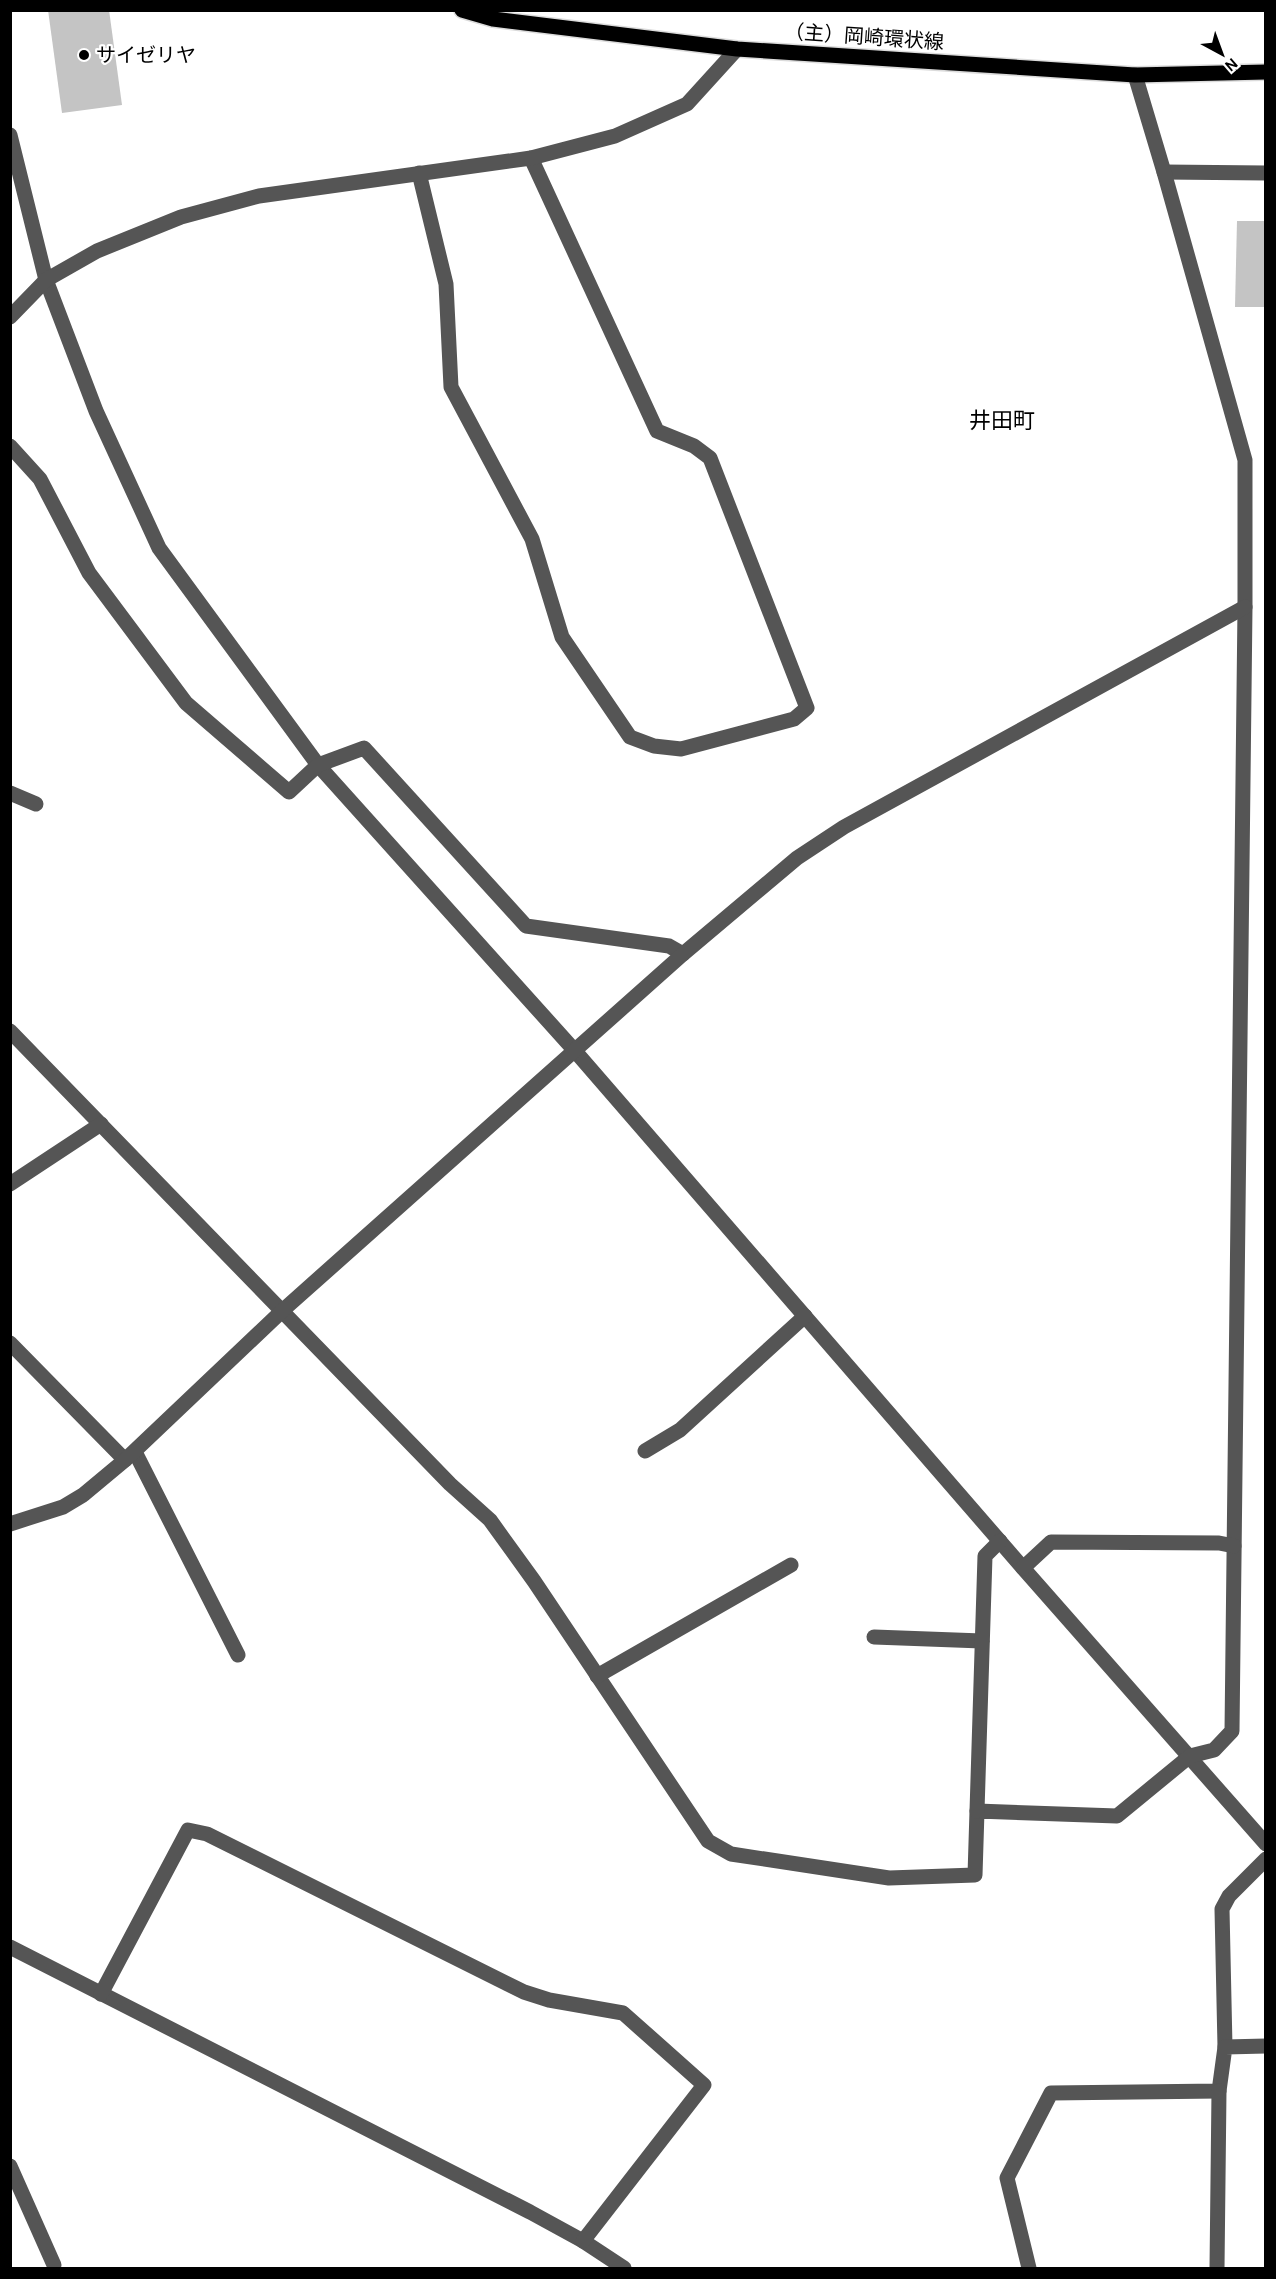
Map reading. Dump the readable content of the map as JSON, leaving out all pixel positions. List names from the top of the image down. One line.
{"streets":{"main road":["（主）岡崎環状線"]},"districts":["井田町"],"places":["サイゼリヤ"],"north":"bottom right"}
